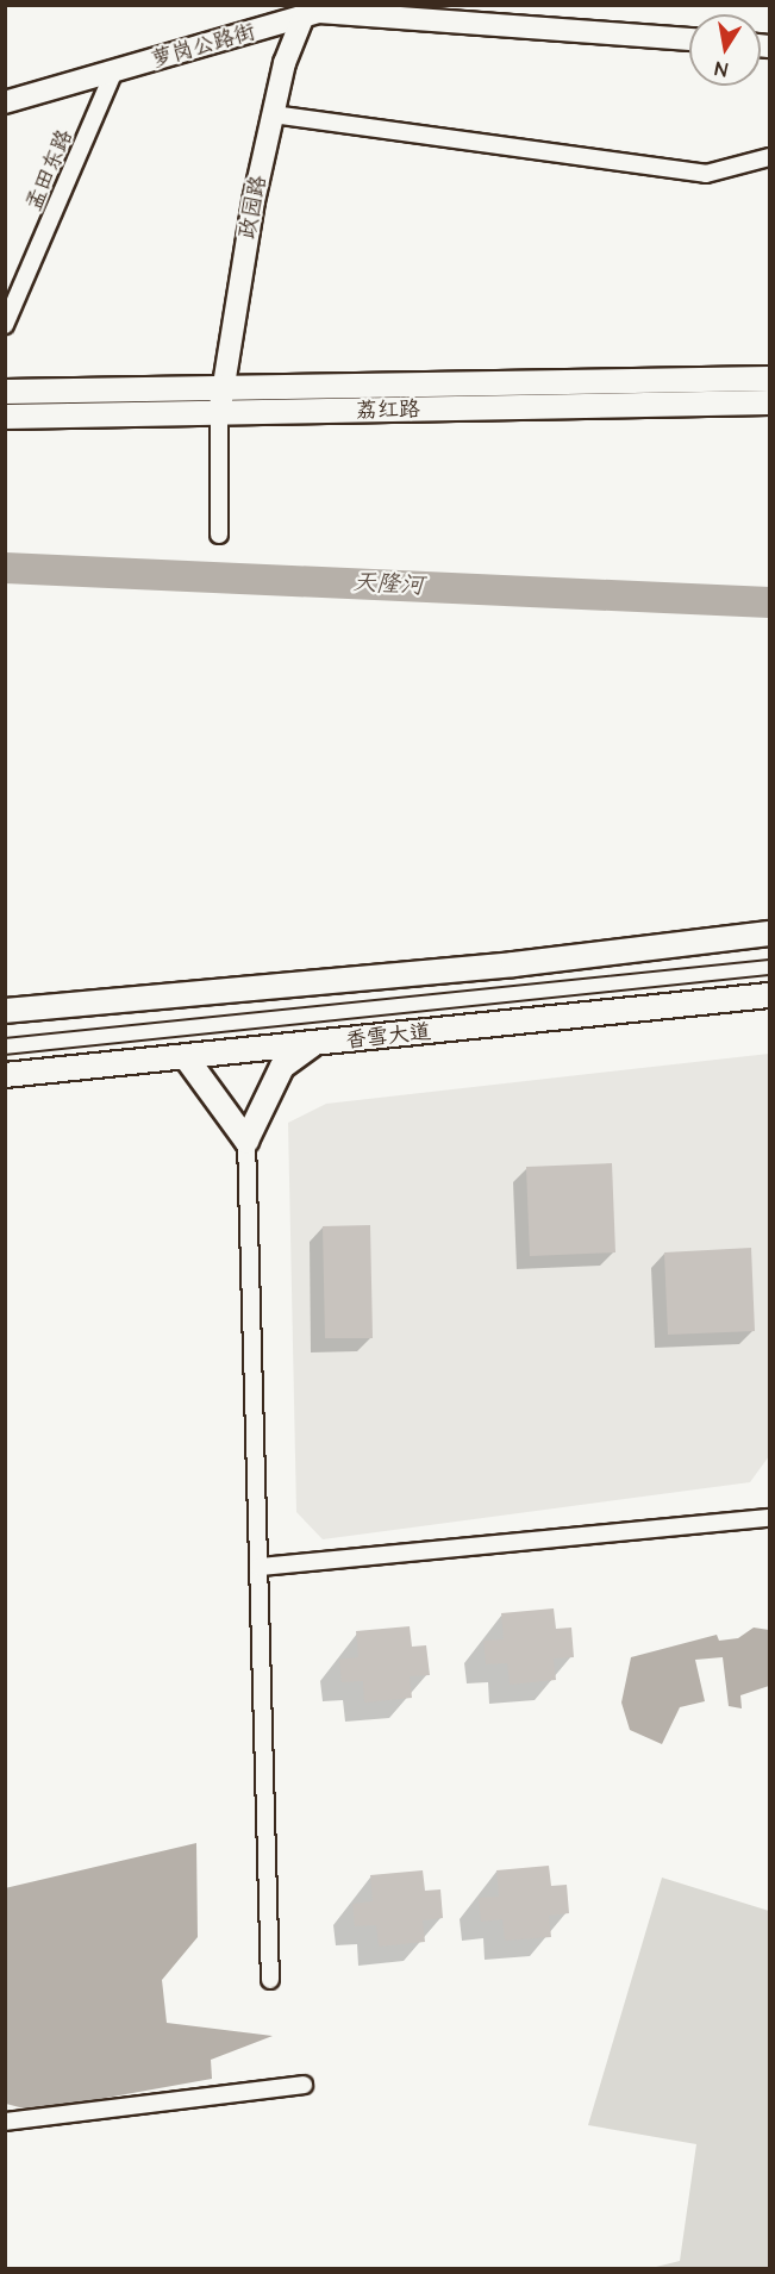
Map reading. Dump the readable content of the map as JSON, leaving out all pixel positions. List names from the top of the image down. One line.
{"streets":{"main road":["荔红路","香雪大道"],"street":["萝岗公路街","孟田东路","政园路"]},"crossings":[["萝岗公路街","孟田东路"],["萝岗公路街","政园路"],["政园路","荔红路"]],"water":["天隆河"],"north":"bottom"}
